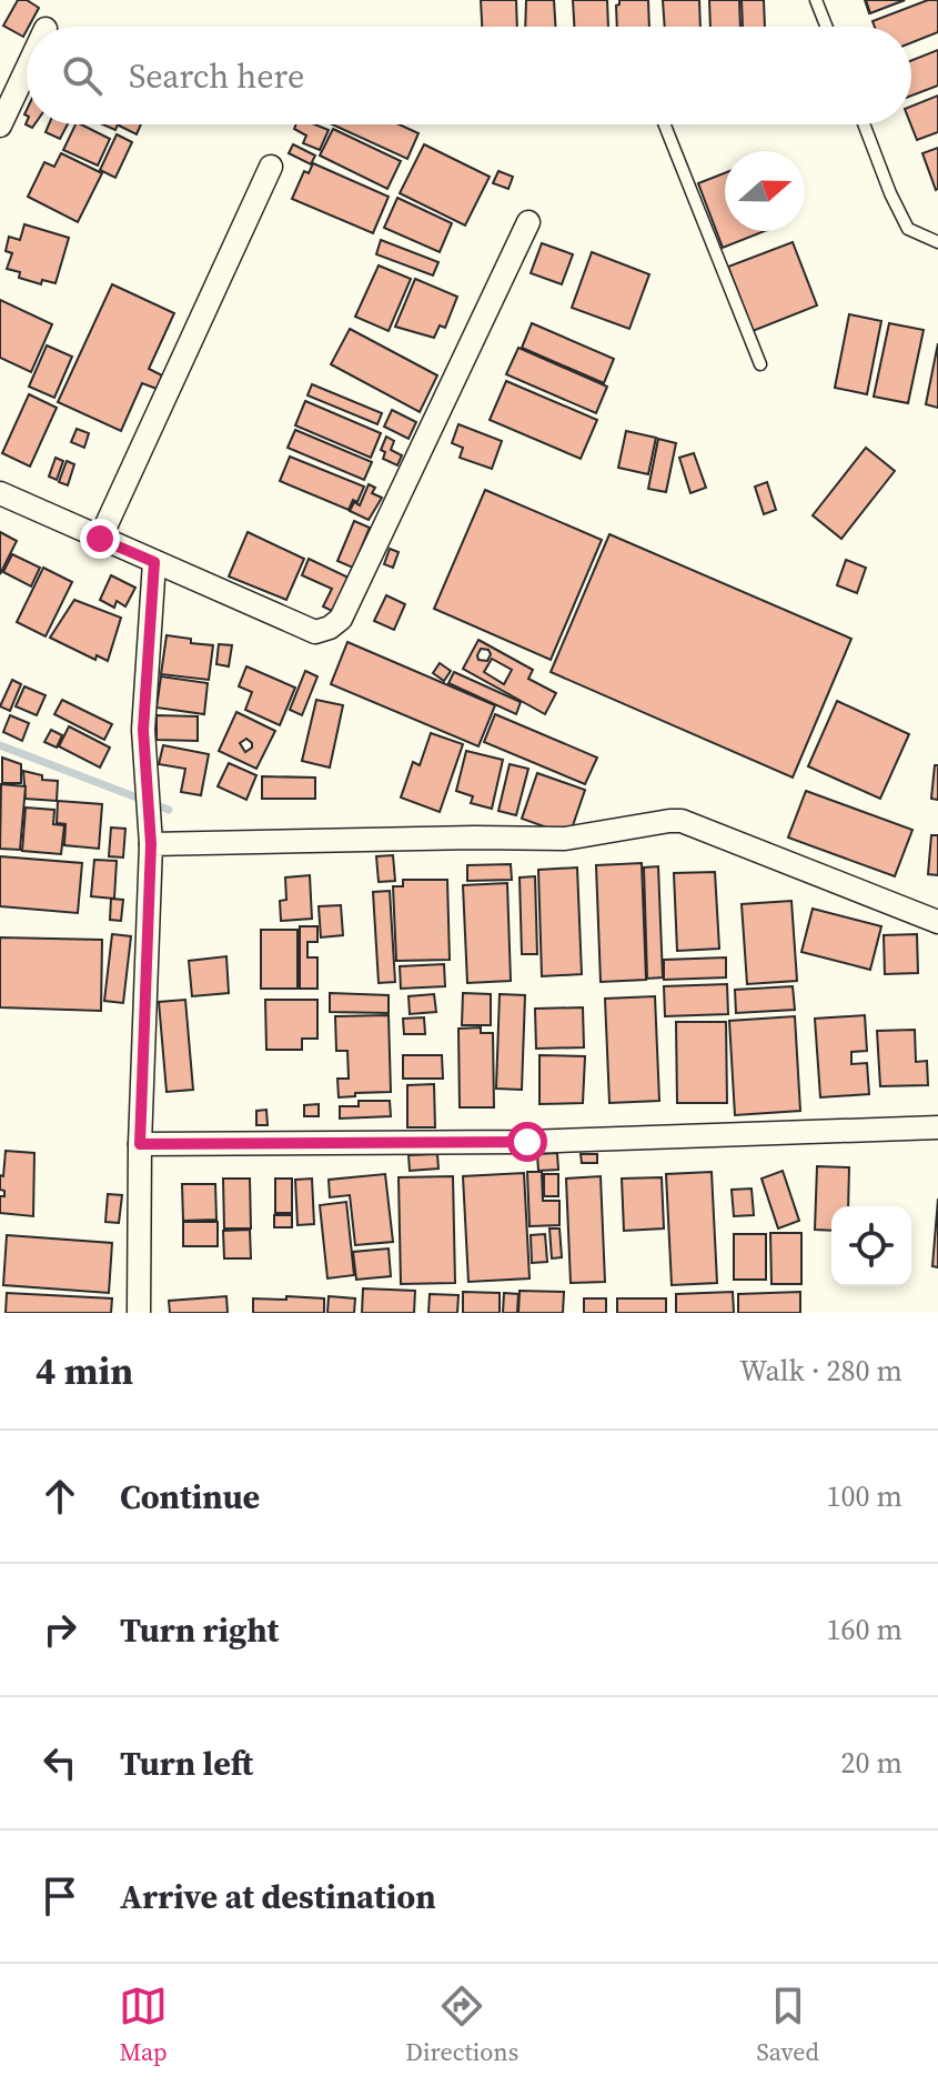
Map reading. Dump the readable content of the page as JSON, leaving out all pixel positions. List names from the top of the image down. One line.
{"north":"right","page":{"search":"Search here","heading":["4 min","Walk · 280 m"],"list":[["Continue","100 m"],["Turn right","160 m"],["Turn left","20 m"],"Arrive at destination"],"nav":["Map","Directions","Saved"]}}
